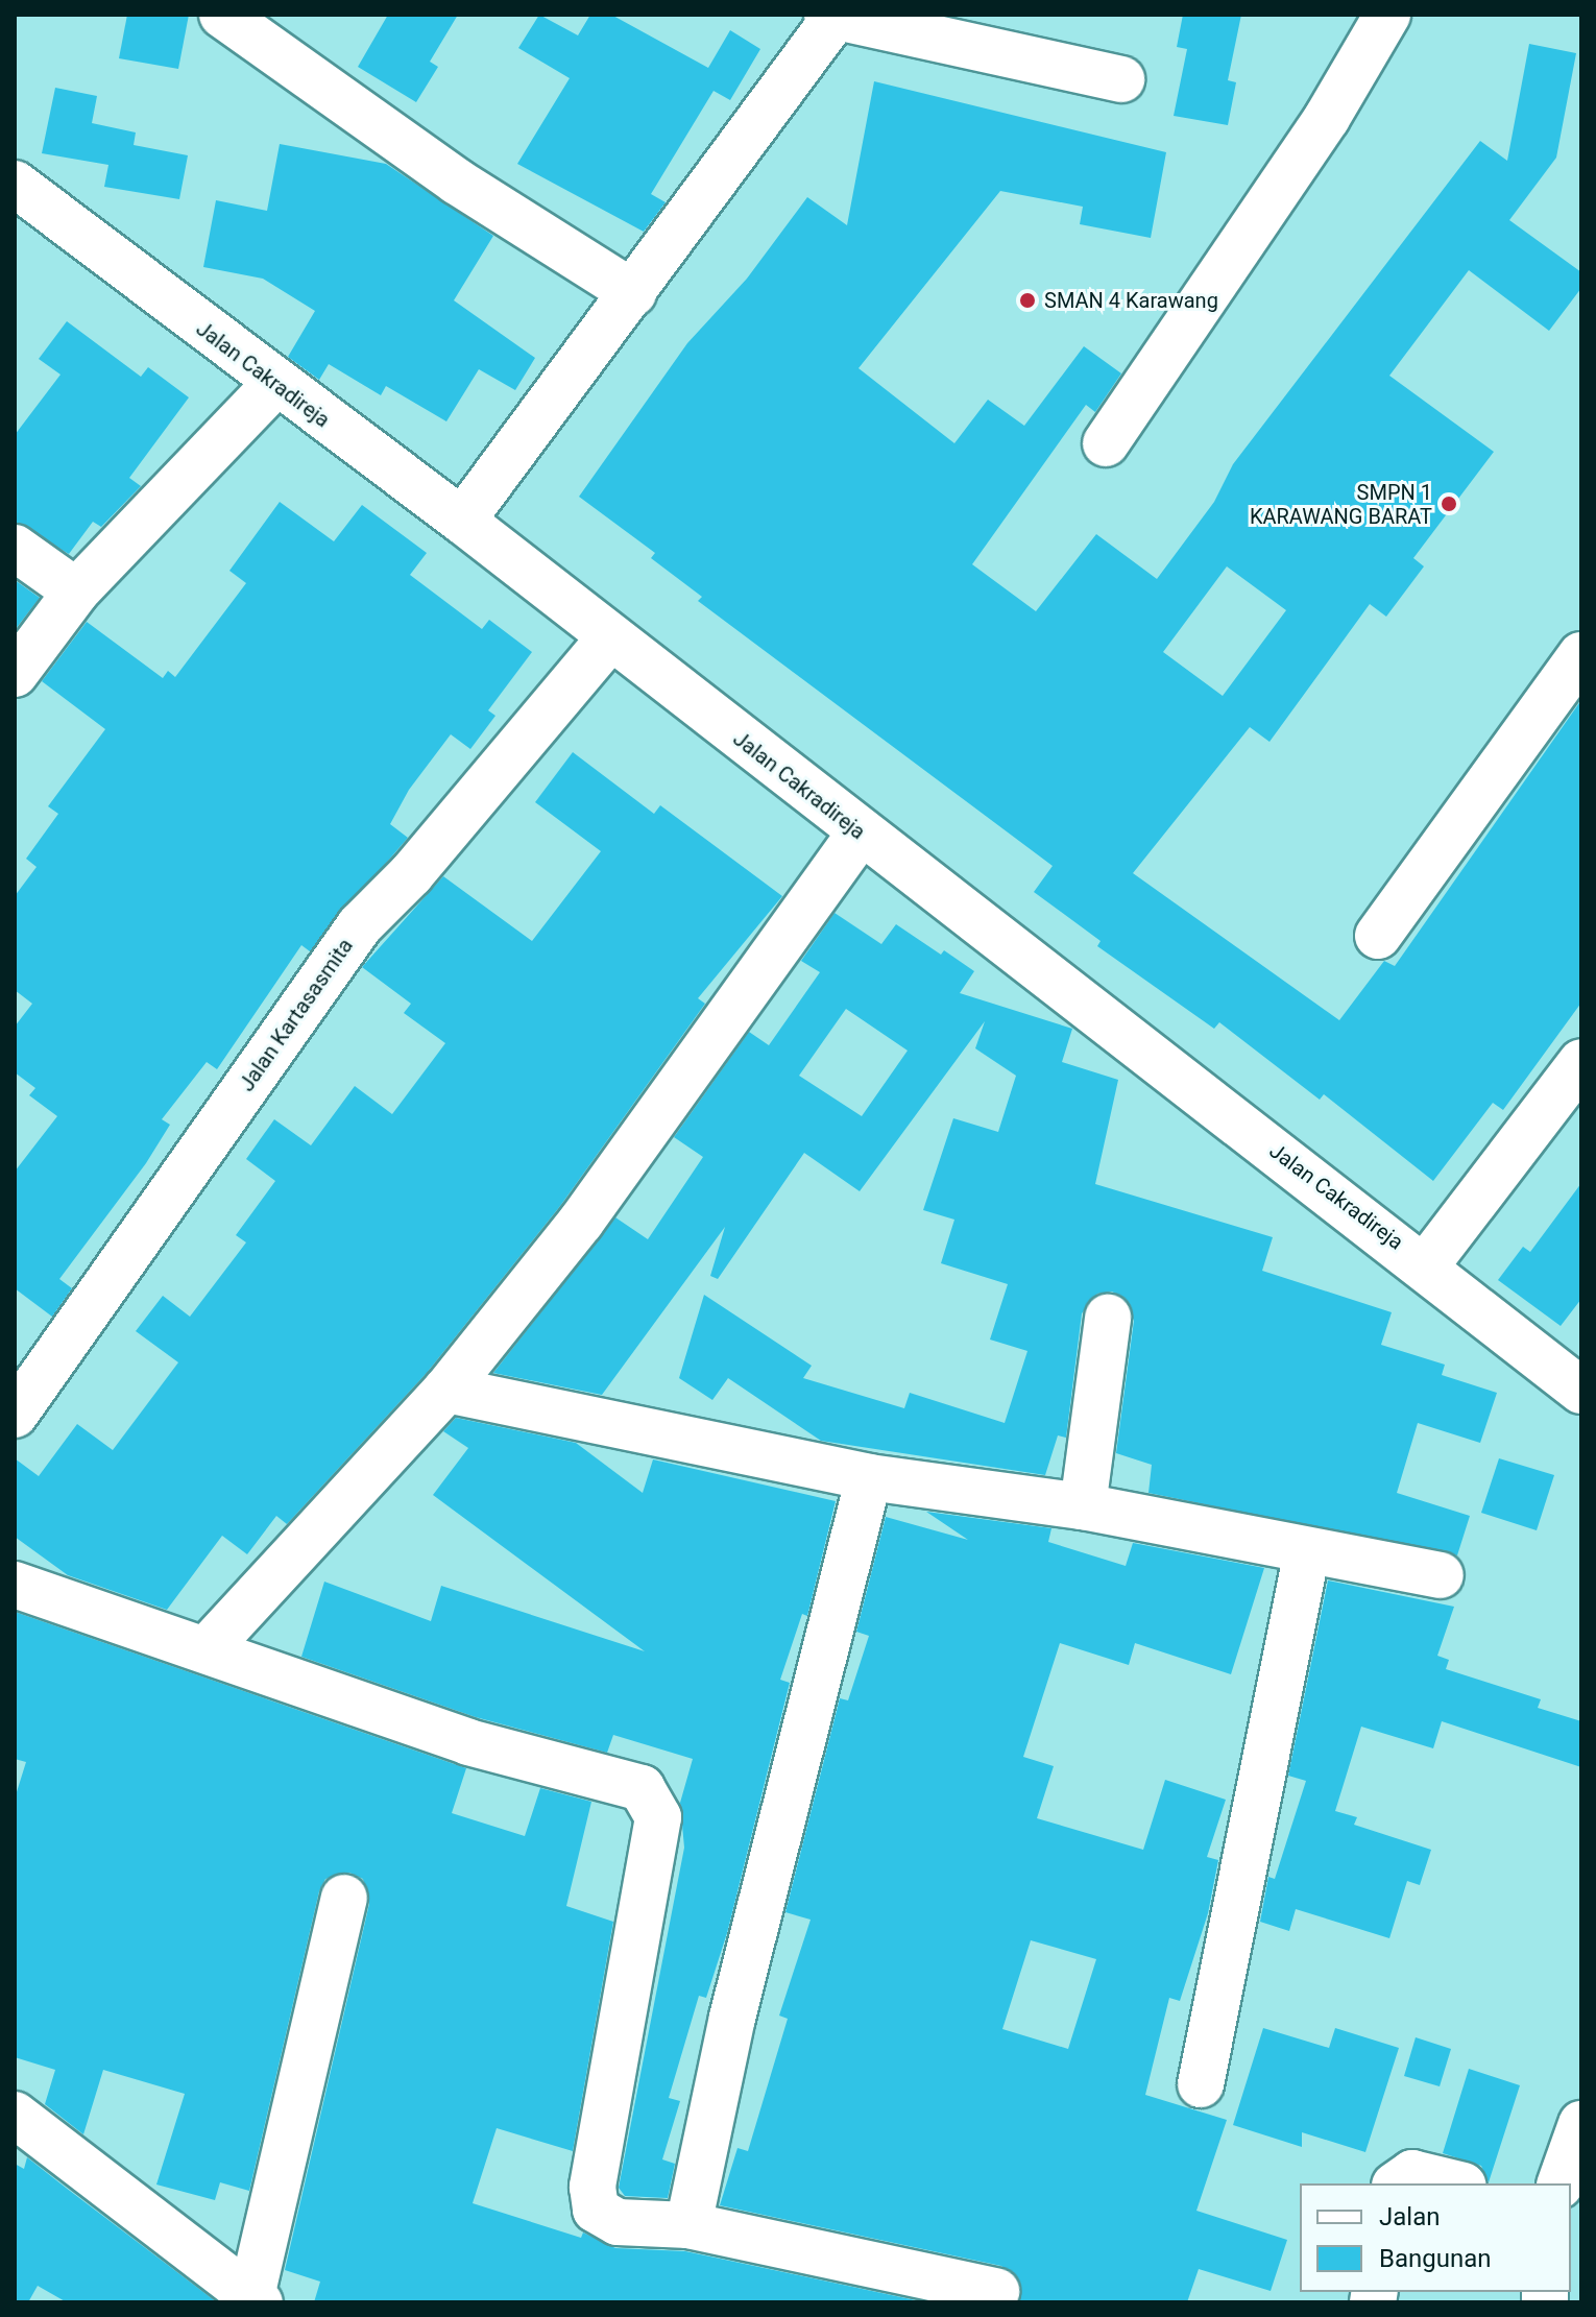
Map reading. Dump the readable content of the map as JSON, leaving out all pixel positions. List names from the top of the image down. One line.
{"streets":{"street":["Jalan Cakradireja","Jalan Kartasasmita"]},"crossings":[["Jalan Cakradireja","Jalan Kartasasmita"]],"places":["SMAN 4 Karawang","SMPN 1 KARAWANG BARAT"],"legend":["Jalan","Bangunan"]}
